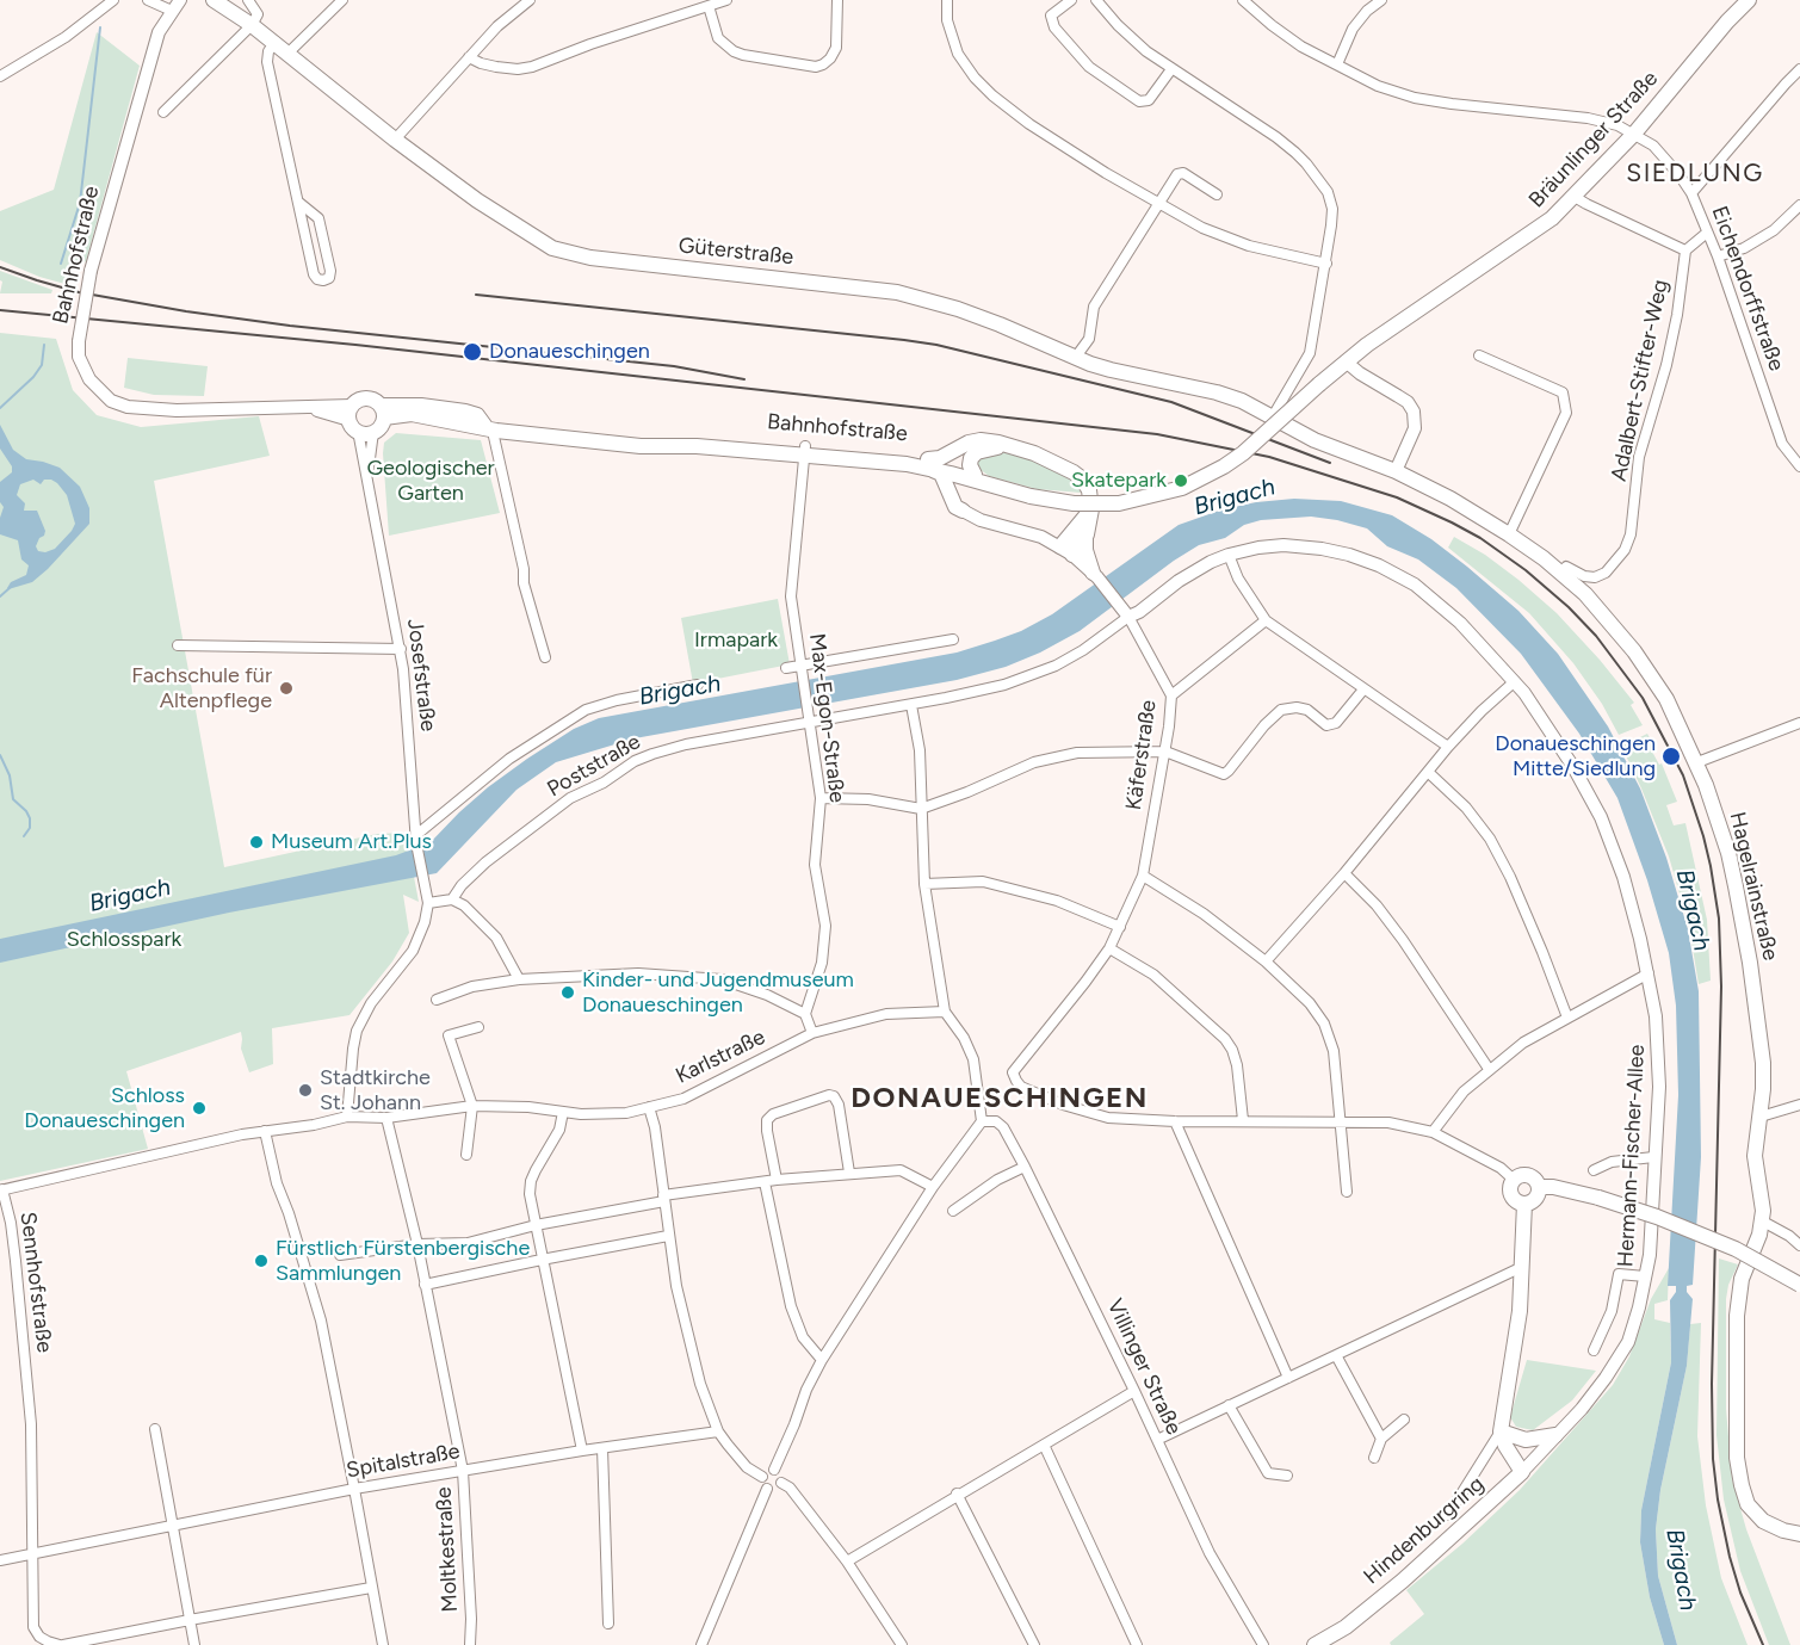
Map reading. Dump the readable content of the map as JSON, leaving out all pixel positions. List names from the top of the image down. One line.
{"streets":{"main road":["Bräunlinger Straße","Güterstraße","Bahnhofstraße","Hagelrainstraße","Hindenburgring"],"street":["Eichendorffstraße","Adalbert-Stifter-Weg","Josefstraße","Max-Egon-Straße","Käferstraße","Poststraße","Karlstraße","Hermann-Fischer-Allee","Sennhofstraße","Villinger Straße","Spitalstraße","Moltkestraße"]},"crossings":[["Bräunlinger Straße","Bahnhofstraße"],["Bräunlinger Straße","Eichendorffstraße"],["Güterstraße","Hagelrainstraße"],["Bahnhofstraße","Josefstraße"],["Bahnhofstraße","Max-Egon-Straße"],["Adalbert-Stifter-Weg","Hagelrainstraße"],["Max-Egon-Straße","Poststraße"],["Max-Egon-Straße","Hermann-Fischer-Allee"],["Käferstraße","Hermann-Fischer-Allee"],["Poststraße","Hermann-Fischer-Allee"],["Karlstraße","Sennhofstraße"],["Karlstraße","Moltkestraße"],["Hermann-Fischer-Allee","Hindenburgring"],["Sennhofstraße","Spitalstraße"],["Spitalstraße","Moltkestraße"]],"districts":["SIEDLUNG","DONAUESCHINGEN"],"water":["Brigach"],"parks":["Geologischer Garten","Irmapark","Schlosspark"],"places":["Donaueschingen","Skatepark","Fachschule für Altenpflege","Donaueschingen Mitte/Siedlung","Museum Art.Plus","Kinder- und Jugendmuseum Donaueschingen","Stadtkirche St. Johann","Schloss Donaueschingen","Fürstlich Fürstenbergische Sammlungen"]}
